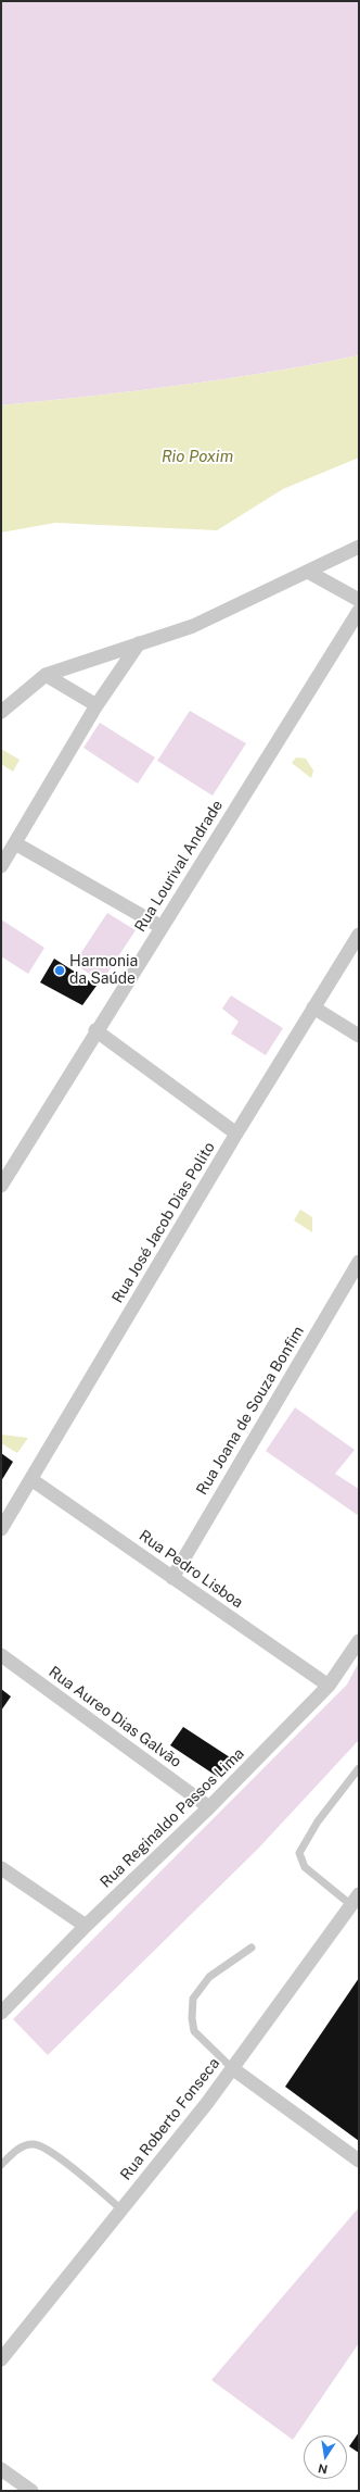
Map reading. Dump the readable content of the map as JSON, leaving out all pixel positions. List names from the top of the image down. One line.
{"streets":{"street":["Rua Lourival Andrade","Rua José Jacob Dias Polito","Rua Joana de Souza Bonfim","Rua Pedro Lisboa","Rua Aureo Dias Galvão","Rua Reginaldo Passos Lima","Rua Roberto Fonseca"]},"crossings":[["Rua José Jacob Dias Polito","Rua Pedro Lisboa"],["Rua Joana de Souza Bonfim","Rua Pedro Lisboa"],["Rua Pedro Lisboa","Rua Reginaldo Passos Lima"],["Rua Aureo Dias Galvão","Rua Reginaldo Passos Lima"]],"water":["Rio Poxim"],"places":["Harmonia da Saúde"],"north":"bottom"}
